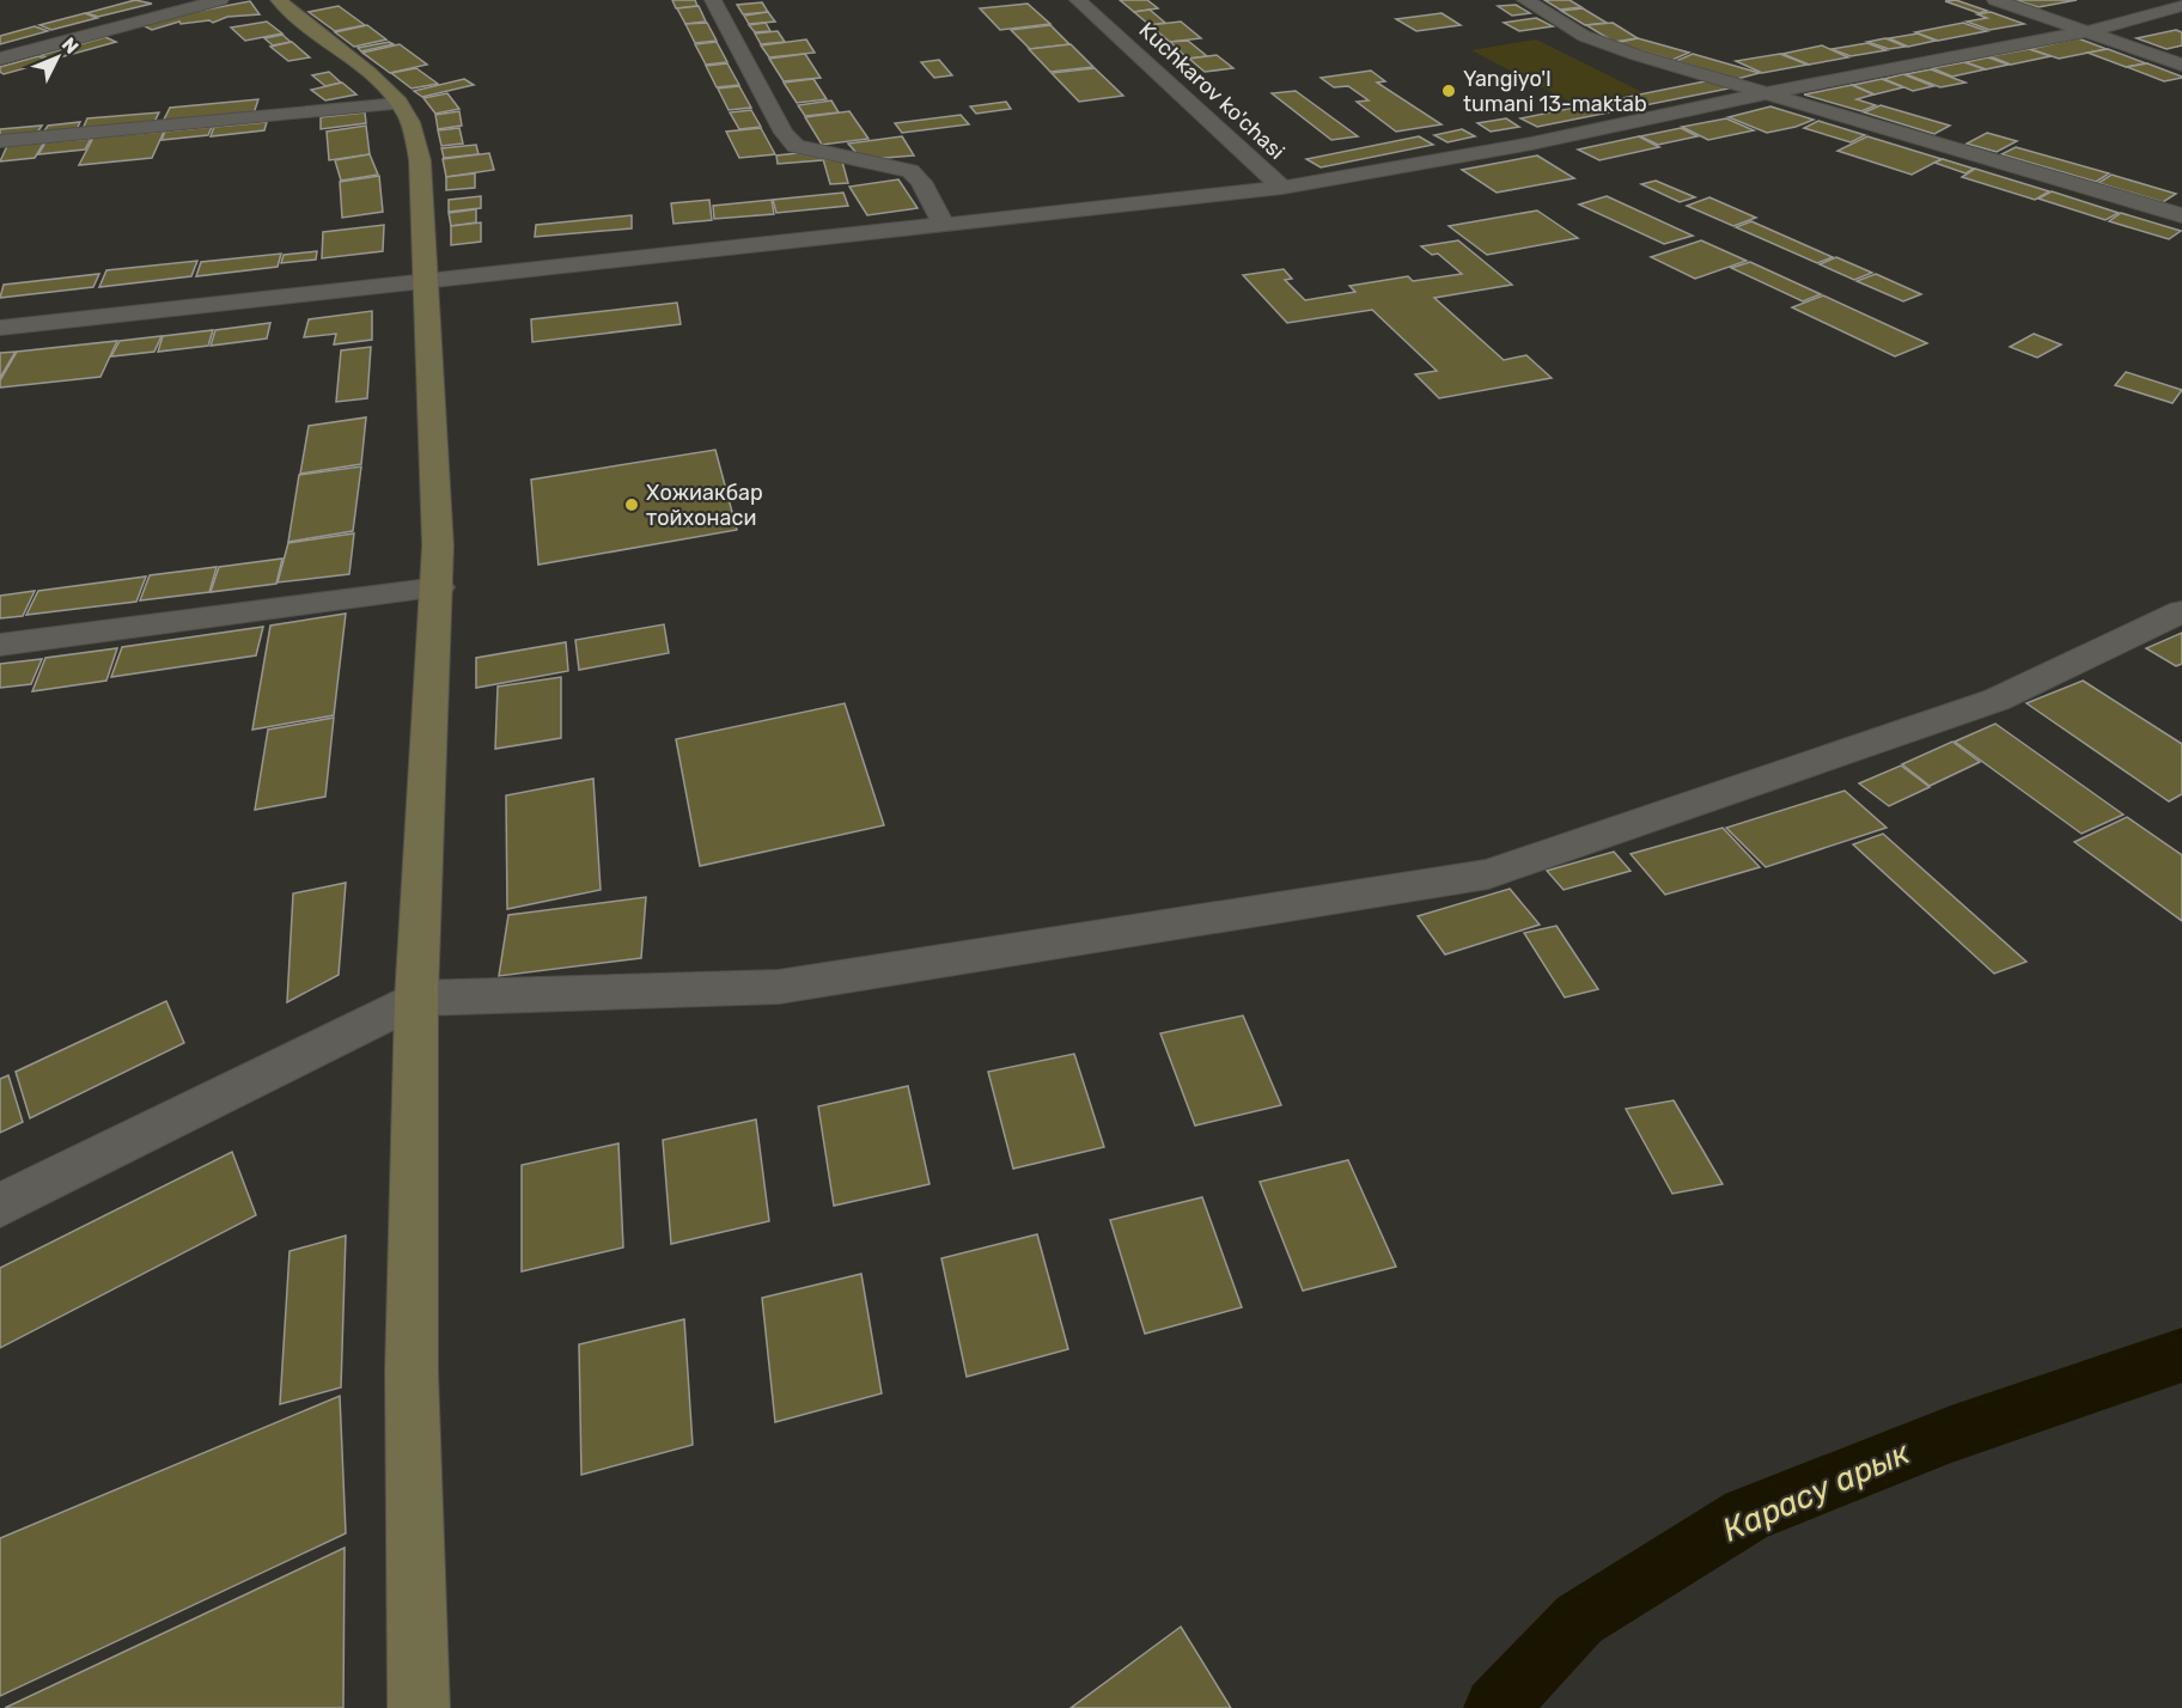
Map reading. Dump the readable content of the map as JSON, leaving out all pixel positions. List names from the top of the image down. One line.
{"streets":{"street":["Kuchkarov ko'chasi"]},"water":["Карасу арык"],"places":["Yangiyo'l tumani 13-maktab","Хожиакбар тойхонаси"],"north":"top right"}
